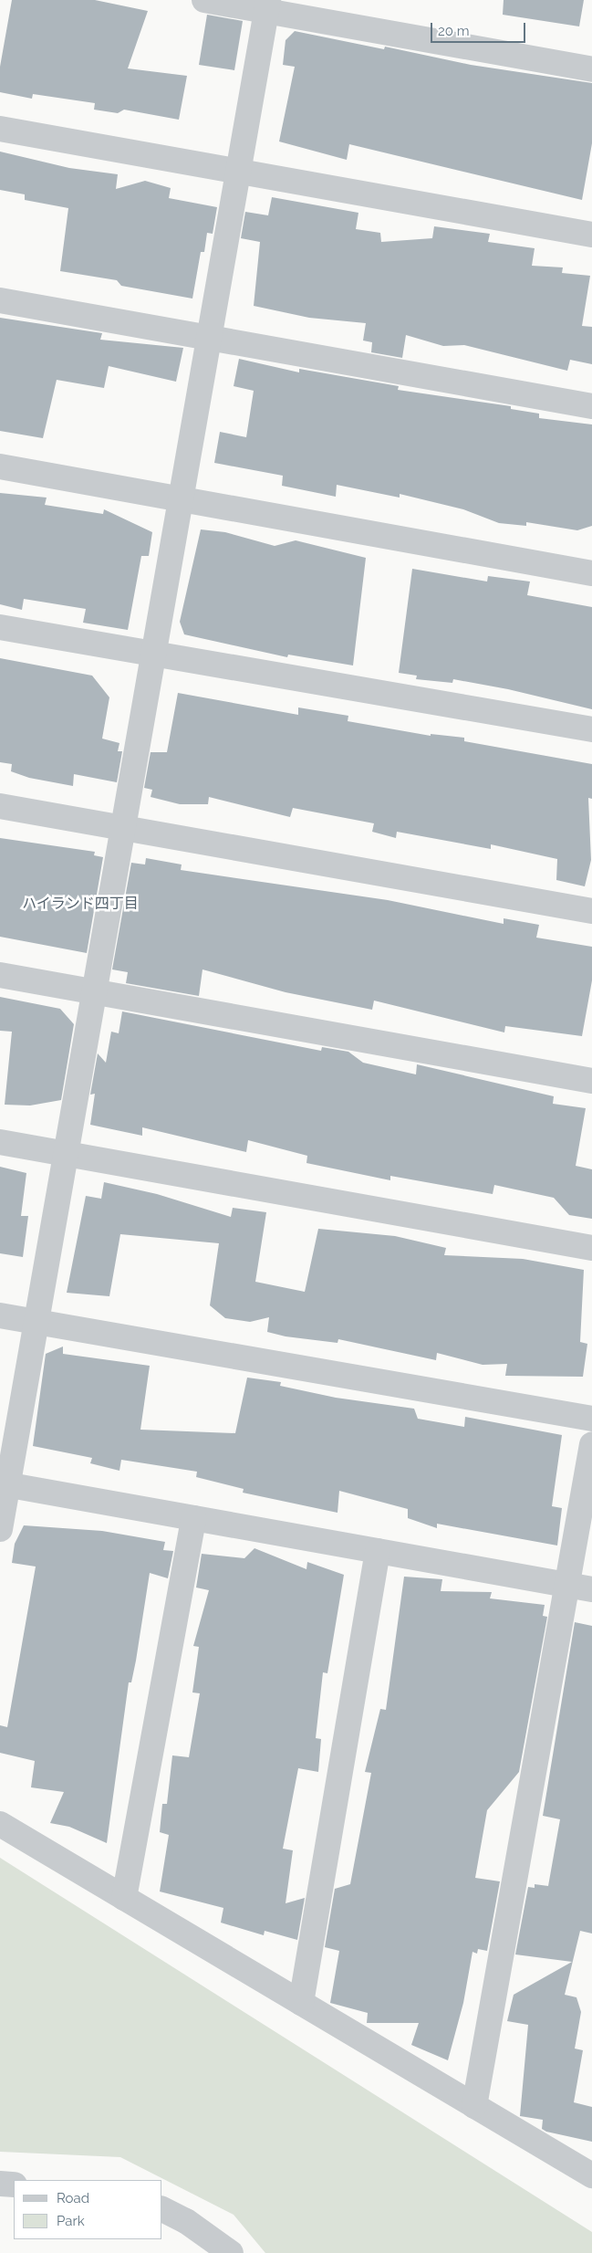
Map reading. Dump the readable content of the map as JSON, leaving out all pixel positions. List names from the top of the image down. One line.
{"districts":["ハイランド四丁目"],"legend":["Road","Park"],"scale_bar":"20 m"}
